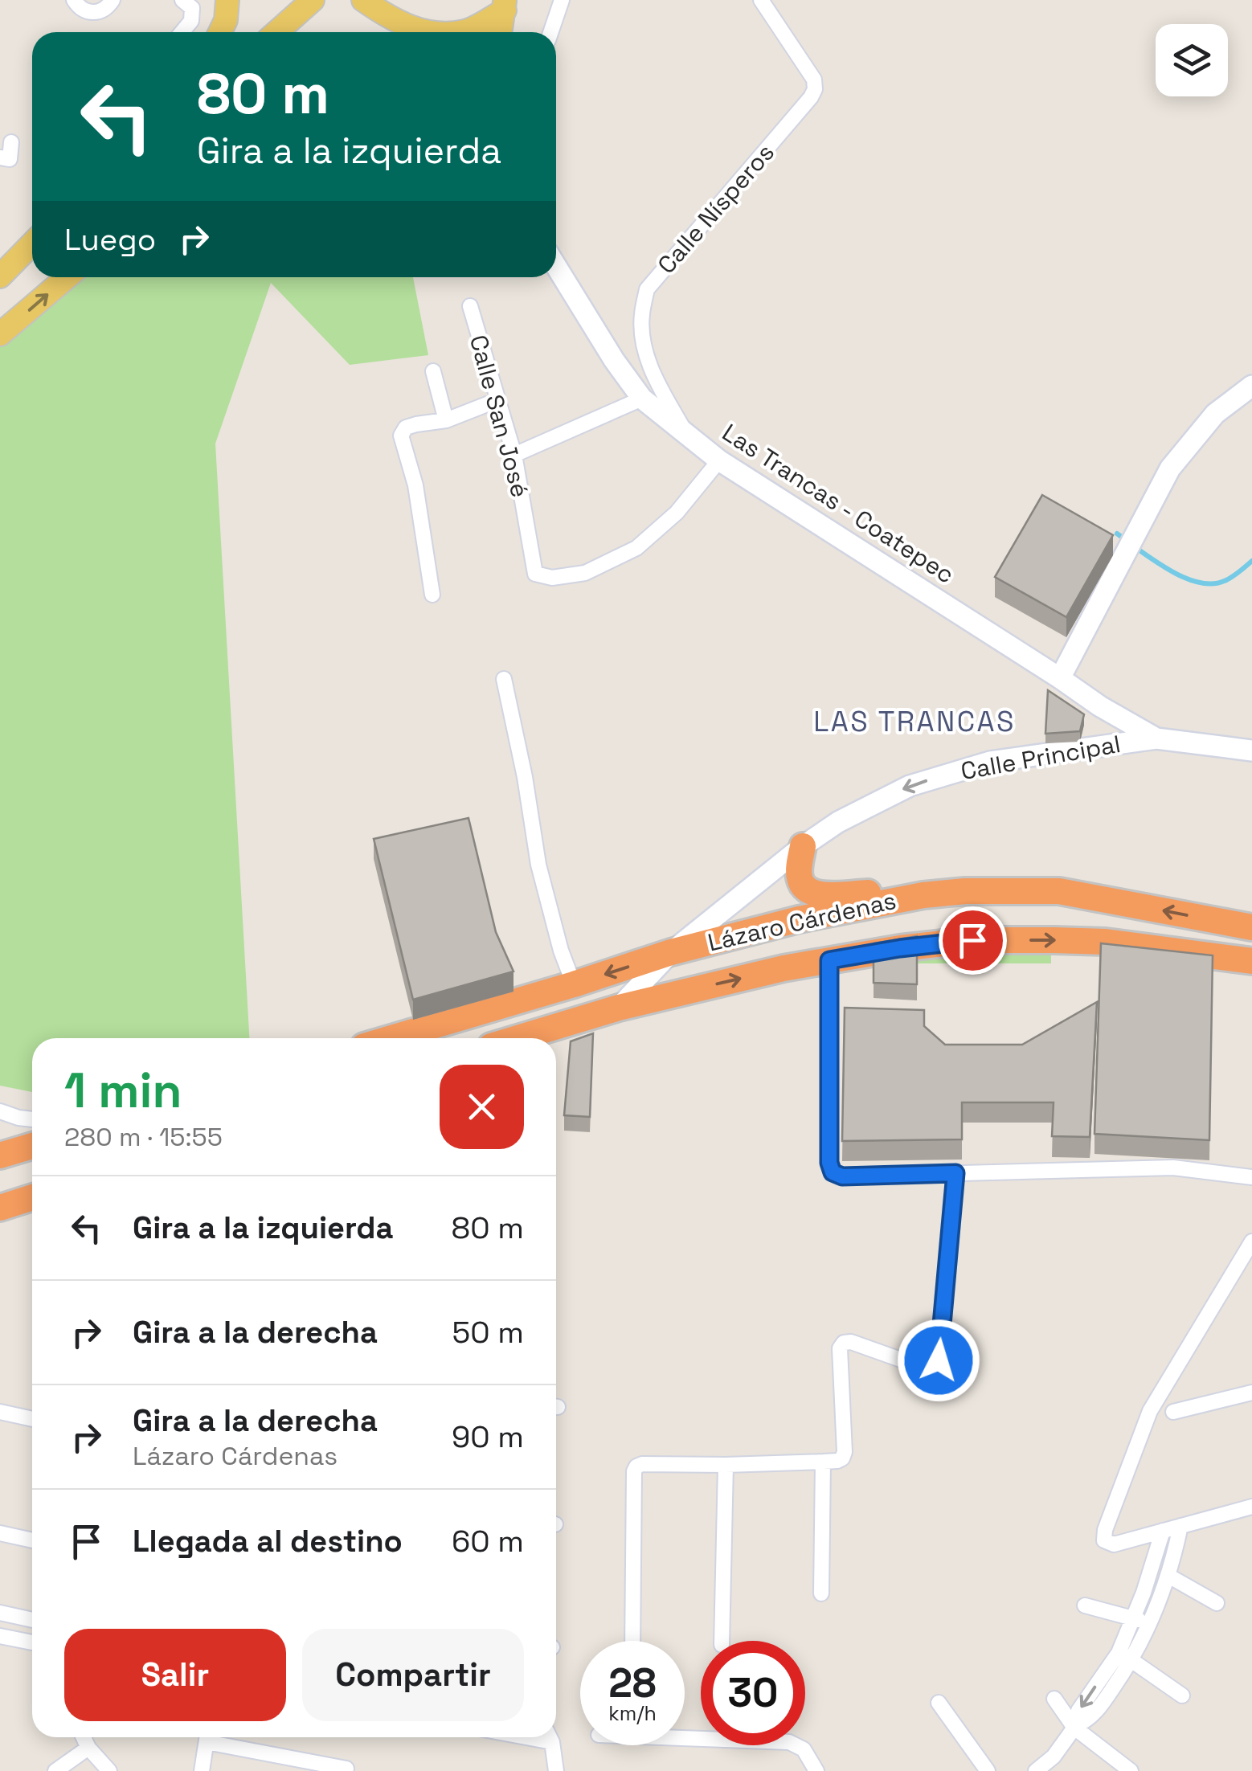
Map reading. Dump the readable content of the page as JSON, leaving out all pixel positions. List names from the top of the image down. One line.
{"streets":{"highway":["Lázaro Cárdenas"],"main road":["Las Trancas - Coatepec","Calle Principal"],"street":["Calle Nísperos","Calle San José"]},"crossings":[["Calle Nísperos","Las Trancas - Coatepec"],["Calle San José","Las Trancas - Coatepec"],["Las Trancas - Coatepec","Calle Principal"],["Calle Principal","Lázaro Cárdenas"]],"one_way":["Calle Principal"],"districts":["LAS TRANCAS"],"page":{"turn":["80 m","Gira a la izquierda"],"then":"Luego","heading":["1 min","280 m · 15:55"],"list":[{"name":"Gira a la izquierda","value":"80 m"},{"name":"Gira a la derecha","value":"50 m"},{"name":"Gira a la derecha","note":"Lázaro Cárdenas","value":"90 m"},{"name":"Llegada al destino","value":"60 m"}],"buttons":["Salir","Compartir"],"speed":"28 km/h","limit":"30"}}
